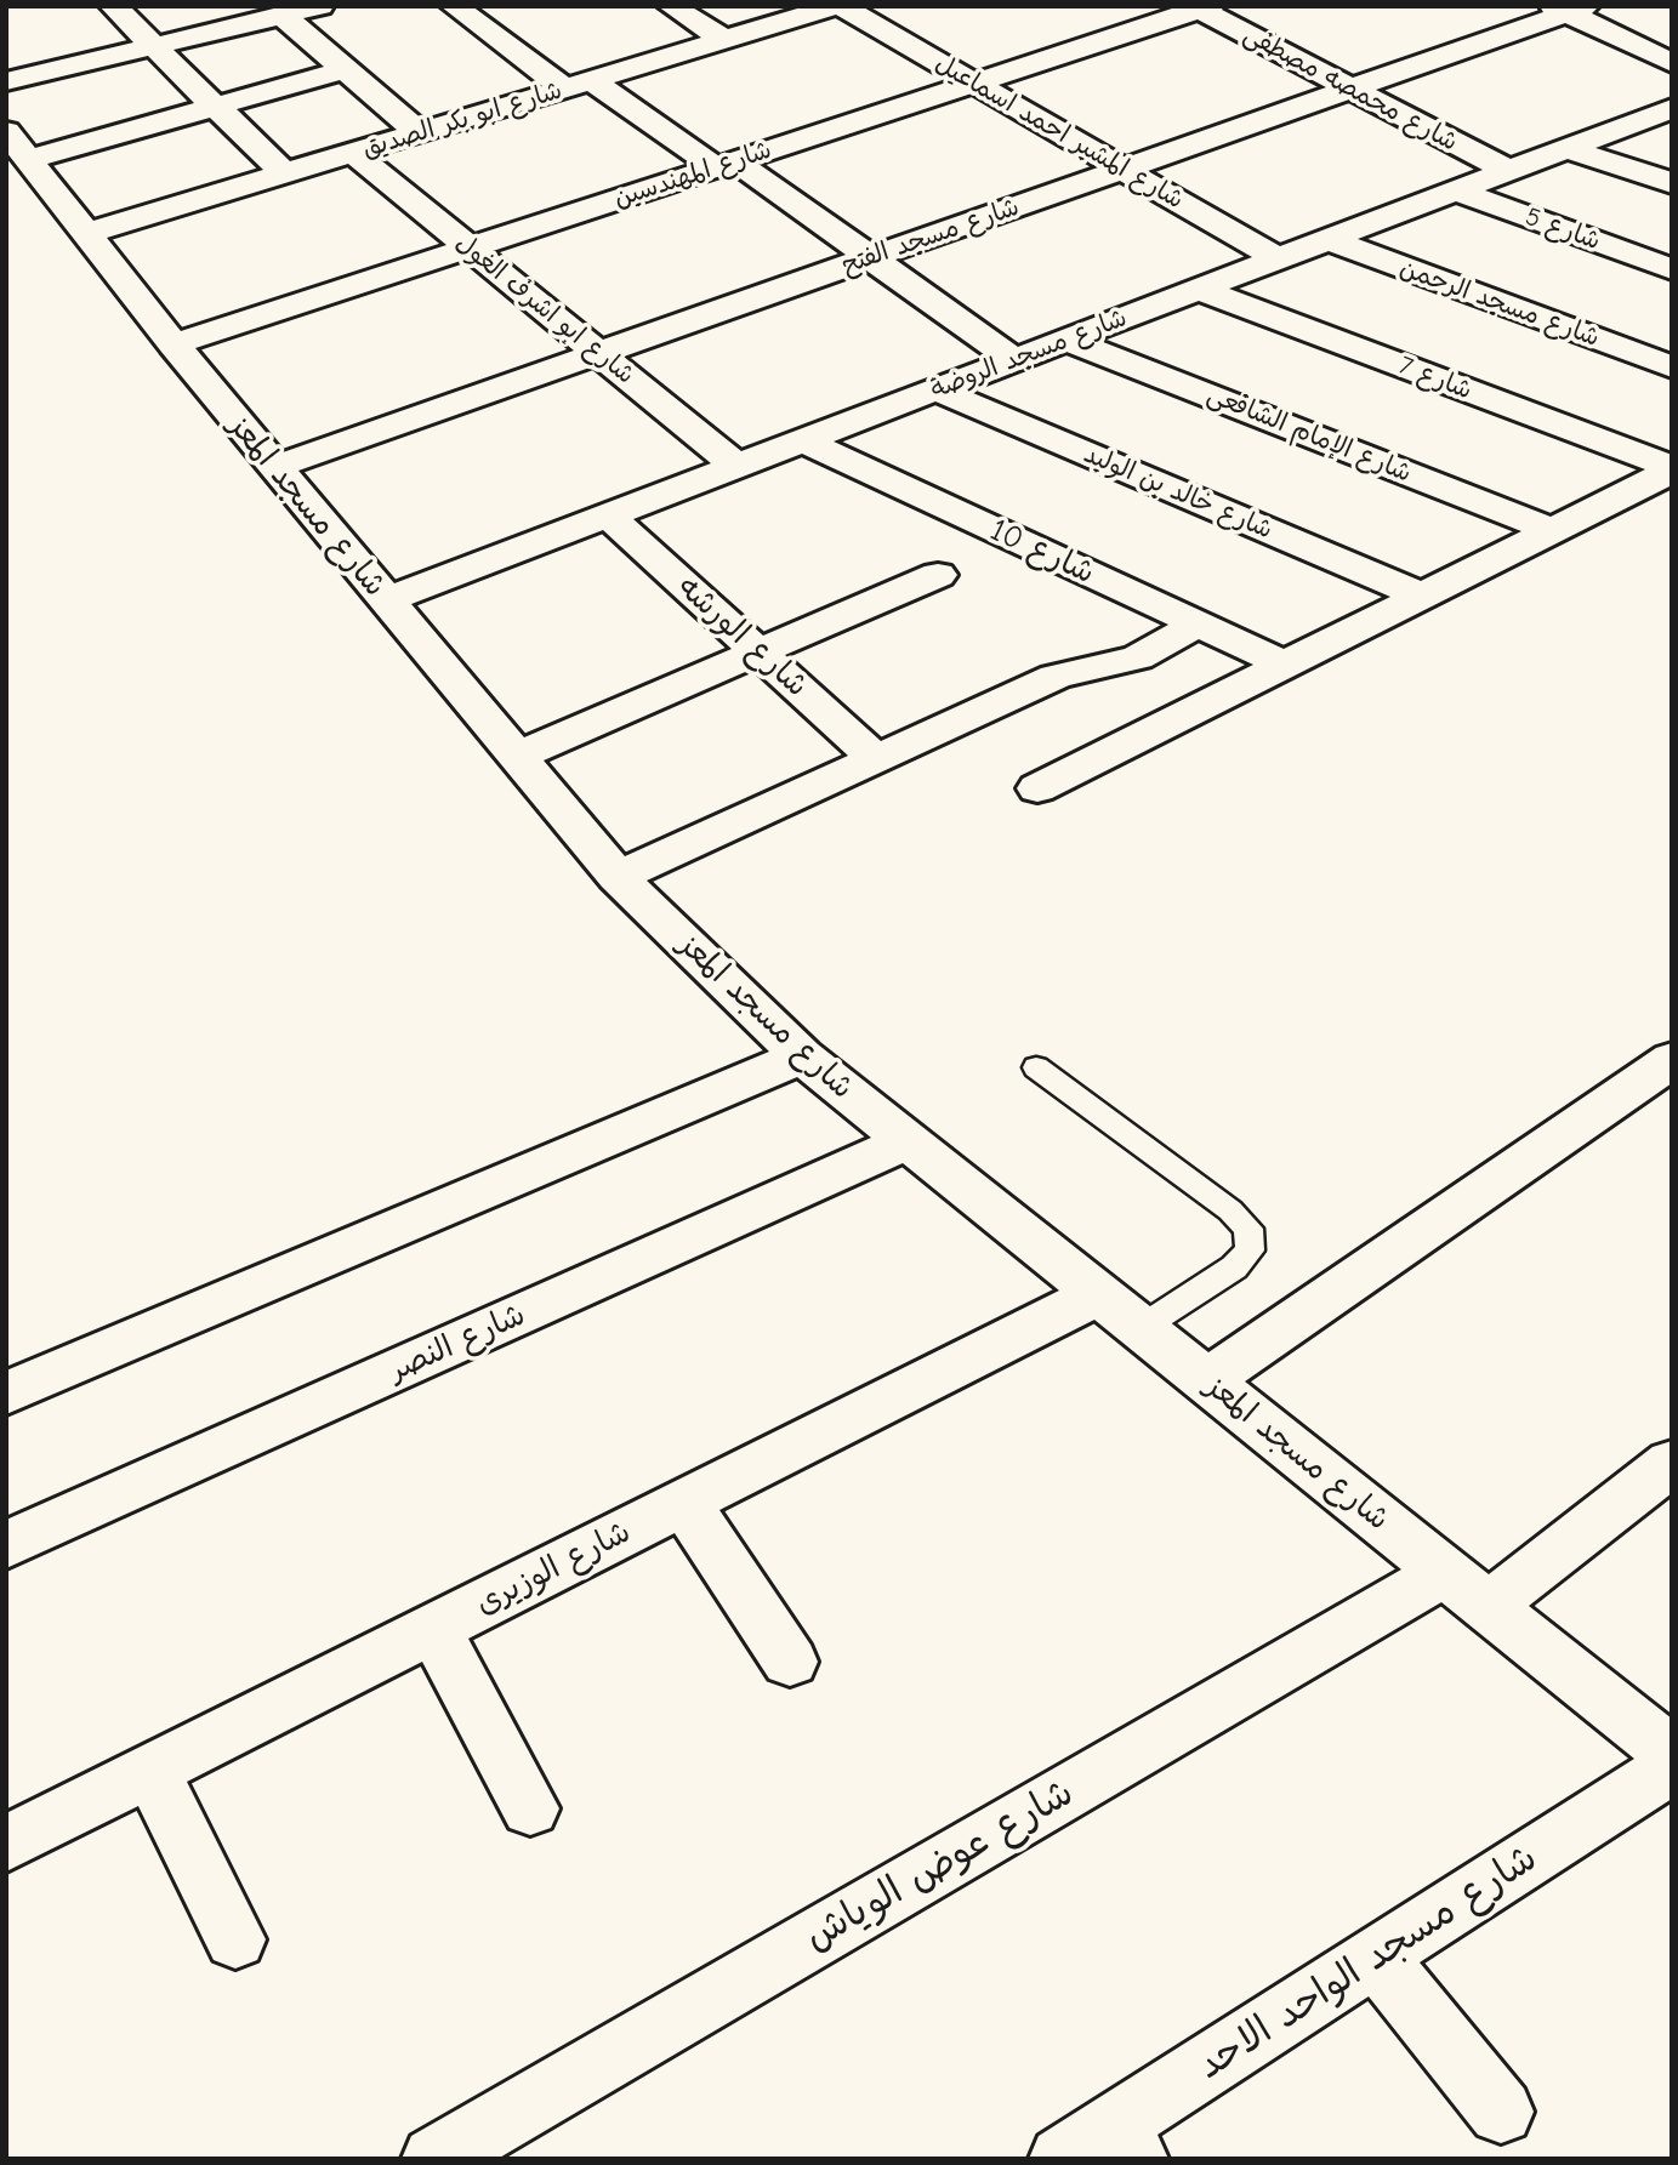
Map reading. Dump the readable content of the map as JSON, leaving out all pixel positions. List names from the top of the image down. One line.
{"streets":{"street":["شارع محمصه مصطفى","شارع ابو بكر الصديق","شارع المشير احمد اسماعيل","شارع المهندسين","شارع 5","شارع مسجد الفتح","شارع مسجد الرحمن","شارع ابو اشرف الغول","شارع مسجد الروضة","شارع 7","شارع الإمام الشافعى","شارع خالد بن الوليد","شارع مسجد المعز","شارع 10","شارع الورشه","شارع النصر","شارع الوزيرى","شارع عوض الوياش","شارع مسجد الواحد الاحد"]},"crossings":[["شارع محمصه مصطفى","شارع المهندسين"],["شارع محمصه مصطفى","شارع مسجد الفتح"],["شارع محمصه مصطفى","شارع مسجد الروضة"],["شارع ابو بكر الصديق","شارع المشير احمد اسماعيل"],["شارع ابو بكر الصديق","شارع ابو اشرف الغول"],["شارع ابو بكر الصديق","شارع مسجد المعز"],["شارع المشير احمد اسماعيل","شارع المهندسين"],["شارع المشير احمد اسماعيل","شارع مسجد الفتح"],["شارع المشير احمد اسماعيل","شارع مسجد الروضة"],["شارع المهندسين","شارع ابو اشرف الغول"],["شارع المهندسين","شارع مسجد المعز"],["شارع 5","شارع مسجد الروضة"],["شارع مسجد الفتح","شارع ابو اشرف الغول"],["شارع مسجد الفتح","شارع مسجد المعز"],["شارع مسجد الرحمن","شارع مسجد الروضة"],["شارع ابو اشرف الغول","شارع مسجد الروضة"],["شارع مسجد الروضة","شارع 7"],["شارع مسجد الروضة","شارع الإمام الشافعى"],["شارع مسجد الروضة","شارع خالد بن الوليد"],["شارع مسجد الروضة","شارع مسجد المعز"],["شارع مسجد الروضة","شارع 10"],["شارع مسجد الروضة","شارع الورشه"],["شارع مسجد المعز","شارع النصر"],["شارع مسجد المعز","شارع الوزيرى"],["شارع مسجد المعز","شارع عوض الوياش"]]}
